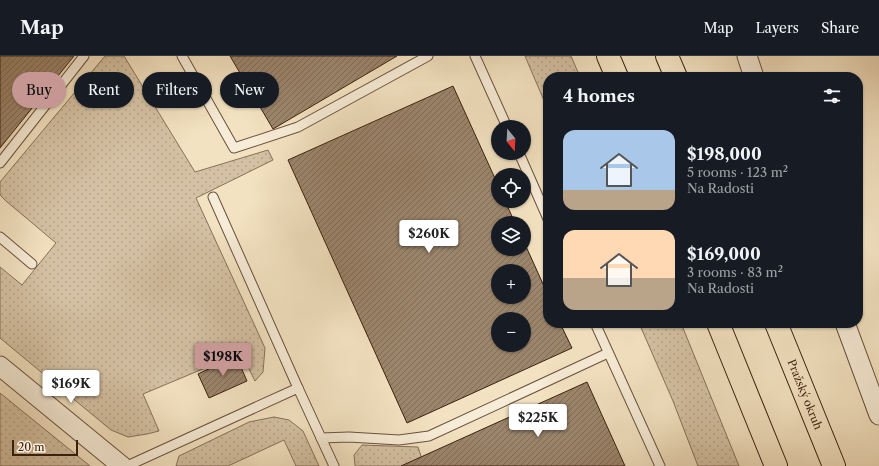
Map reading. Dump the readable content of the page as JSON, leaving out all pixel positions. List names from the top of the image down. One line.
{"streets":{"highway":["Pražský okruh"]},"scale_bar":"20 m","north":"bottom","page":{"header":"Map","nav":["Map","Layers","Share"],"chip":["Buy","Rent","Filters","New"],"heading":"4 homes","map_buttons":["+","−"],"list":[{"name":"$198,000","note":"5 rooms · 123 m² · Na Radosti"},{"name":"$169,000","note":"3 rooms · 83 m² · Na Radosti"}],"price":["$260K","$198K","$169K","$225K"],"scale":"20 m"}}
